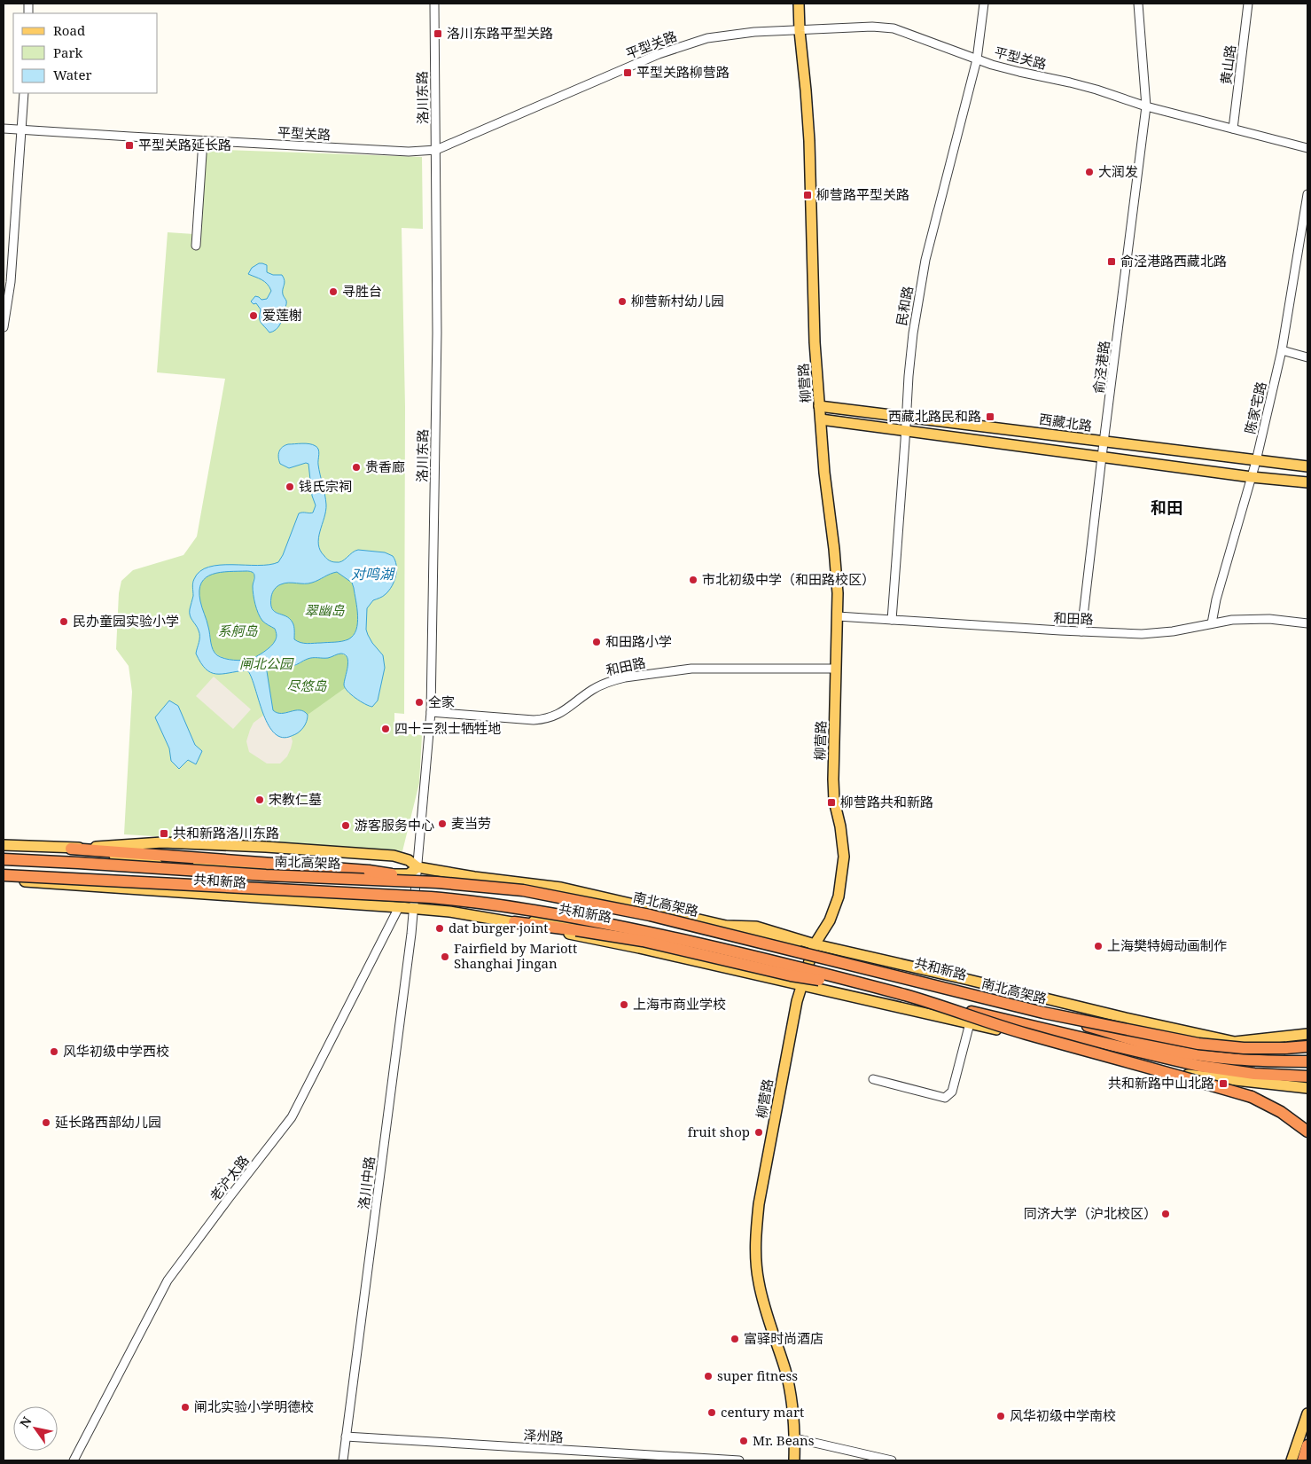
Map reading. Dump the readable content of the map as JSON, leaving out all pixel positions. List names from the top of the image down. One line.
{"streets":{"highway":["南北高架路"],"main road":["柳营路","西藏北路","共和新路"],"street":["平型关路","黄山路","洛川东路","民和路","俞泾港路","陈家宅路","和田路","老沪太路","洛川中路","泽州路"]},"crossings":[["平型关路","黄山路"],["平型关路","洛川东路"],["平型关路","民和路"],["平型关路","俞泾港路"],["平型关路","柳营路"],["洛川东路","和田路"],["洛川东路","共和新路"],["洛川东路","洛川中路"],["民和路","西藏北路"],["民和路","和田路"],["俞泾港路","西藏北路"],["俞泾港路","和田路"],["柳营路","西藏北路"],["柳营路","和田路"],["柳营路","共和新路"],["陈家宅路","西藏北路"],["陈家宅路","和田路"],["共和新路","老沪太路"],["共和新路","洛川中路"],["洛川中路","泽州路"]],"districts":["和田"],"water":["对鸣湖"],"parks":["翠幽岛","系舸岛","闸北公园","尽悠岛"],"places":{"transit":["洛川东路平型关路","平型关路柳营路","平型关路延长路","柳营路平型关路","俞泾港路西藏北路","西藏北路民和路","柳营路共和新路","共和新路洛川东路","共和新路中山北路"],"other":["大润发","寻胜台","柳营新村幼儿园","爱莲榭","贵香廊","钱氏宗祠","市北初级中学（和田路校区）","民办童园实验小学","和田路小学","全家","四十三烈士牺牲地","宋教仁墓","麦当劳","游客服务中心","dat burger joint","上海樊特姆动画制作","Fairfield by Mariott Shanghai Jingan","上海市商业学校","风华初级中学西校","延长路西部幼儿园","fruit shop","同济大学（沪北校区）","富驿时尚酒店","super fitness","闸北实验小学明德校","century mart","风华初级中学南校","Mr. Beans"]},"legend":["Road","Park","Water"],"north":"top left"}
